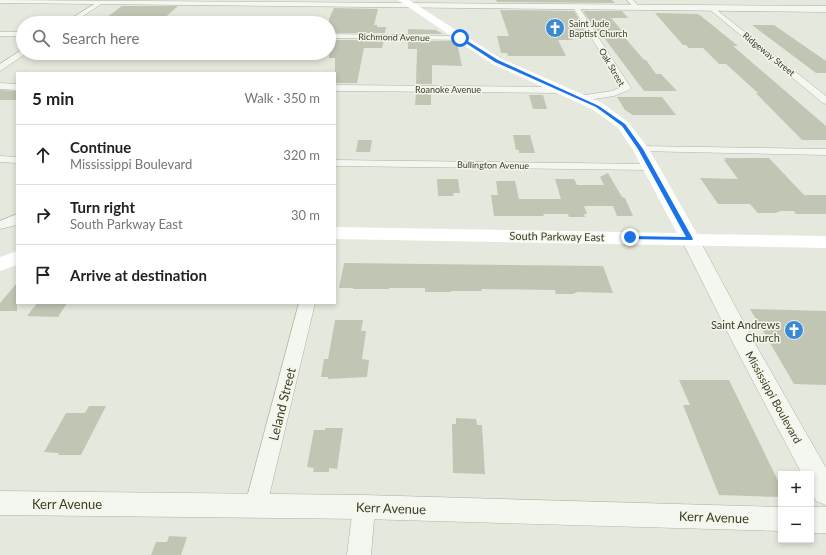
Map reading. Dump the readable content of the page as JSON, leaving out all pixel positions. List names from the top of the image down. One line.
{"streets":{"main road":["South Parkway East","Mississippi Boulevard"],"street":["Richmond Avenue","Ridgeway Street","Oak Street","Roanoke Avenue","Bullington Avenue","Leland Street","Kerr Avenue"]},"crossings":[["Richmond Avenue","Mississippi Boulevard"],["Oak Street","Mississippi Boulevard"],["Roanoke Avenue","Mississippi Boulevard"],["Bullington Avenue","Mississippi Boulevard"],["South Parkway East","Mississippi Boulevard"],["Leland Street","Kerr Avenue"]],"places":{"church":["Saint Jude Baptist Church","Saint Andrews Church"]},"page":{"search":"Search here","heading":["5 min","Walk · 350 m"],"list":[["Continue","Mississippi Boulevard","320 m"],["Turn right","South Parkway East","30 m"],"Arrive at destination"],"map_buttons":["+","−"]}}
